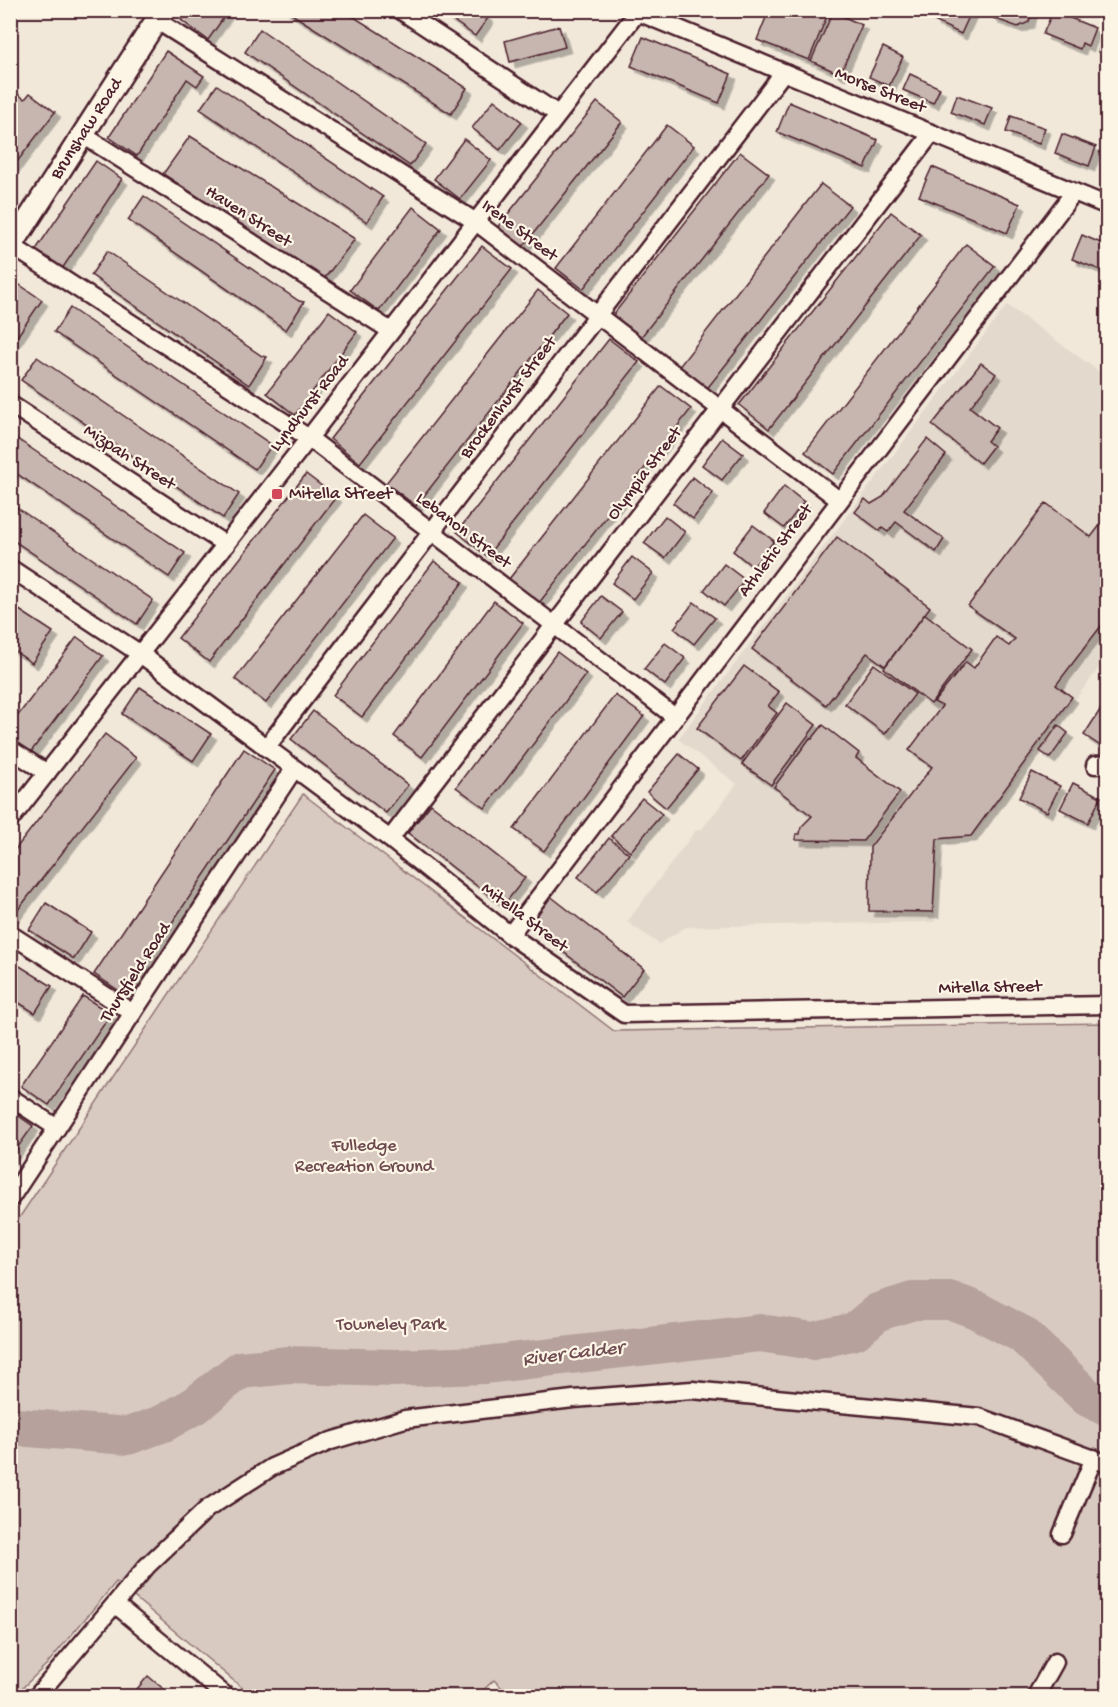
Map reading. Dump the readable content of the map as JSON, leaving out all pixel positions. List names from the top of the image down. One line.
{"streets":{"street":["Morse Street","Brunshaw Road","Haven Street","Irene Street","Brockenhurst Street","Lyndhurst Road","Mizpah Street","Olympia Street","Lebanon Street","Athletic Street","Mitella Street","Thursfield Road"]},"crossings":[["Morse Street","Brockenhurst Street"],["Morse Street","Lyndhurst Road"],["Morse Street","Olympia Street"],["Morse Street","Athletic Street"],["Brunshaw Road","Haven Street"],["Brunshaw Road","Irene Street"],["Brunshaw Road","Lebanon Street"],["Haven Street","Lyndhurst Road"],["Irene Street","Brockenhurst Street"],["Irene Street","Lyndhurst Road"],["Irene Street","Olympia Street"],["Irene Street","Athletic Street"],["Brockenhurst Street","Lebanon Street"],["Brockenhurst Street","Mitella Street"],["Lyndhurst Road","Mizpah Street"],["Lyndhurst Road","Lebanon Street"],["Lyndhurst Road","Mitella Street"],["Olympia Street","Lebanon Street"],["Olympia Street","Mitella Street"],["Lebanon Street","Athletic Street"],["Athletic Street","Mitella Street"],["Mitella Street","Thursfield Road"]],"water":["River Calder"],"parks":["Fulledge Recreation Ground","Towneley Park"],"places":{"transit":["Mitella Street"]}}
